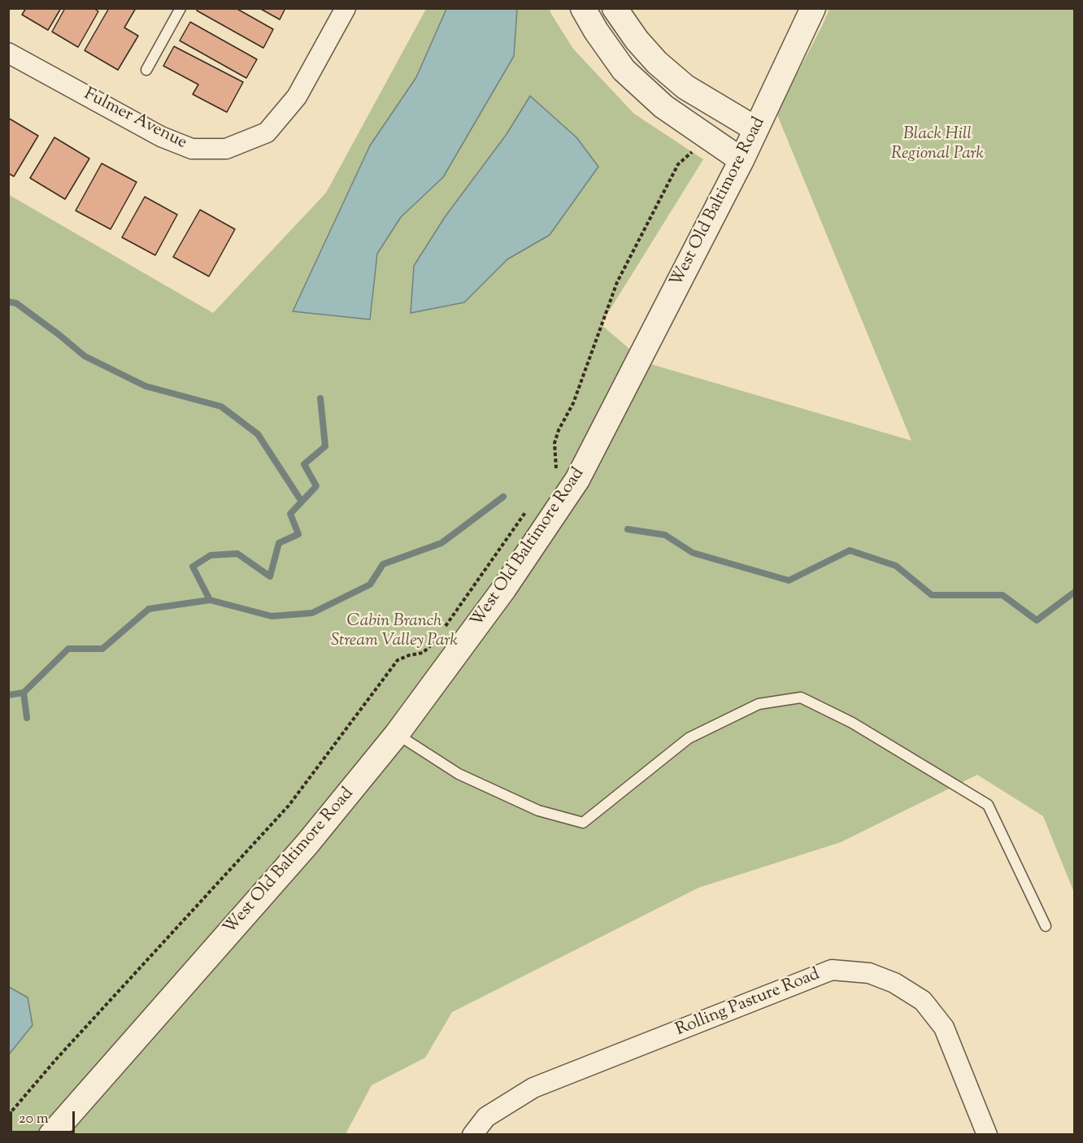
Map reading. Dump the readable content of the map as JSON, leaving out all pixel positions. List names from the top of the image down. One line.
{"streets":{"street":["Fulmer Avenue","West Old Baltimore Road","Rolling Pasture Road"]},"parks":["Black Hill Regional Park","Cabin Branch Stream Valley Park"],"scale_bar":"20 m"}
